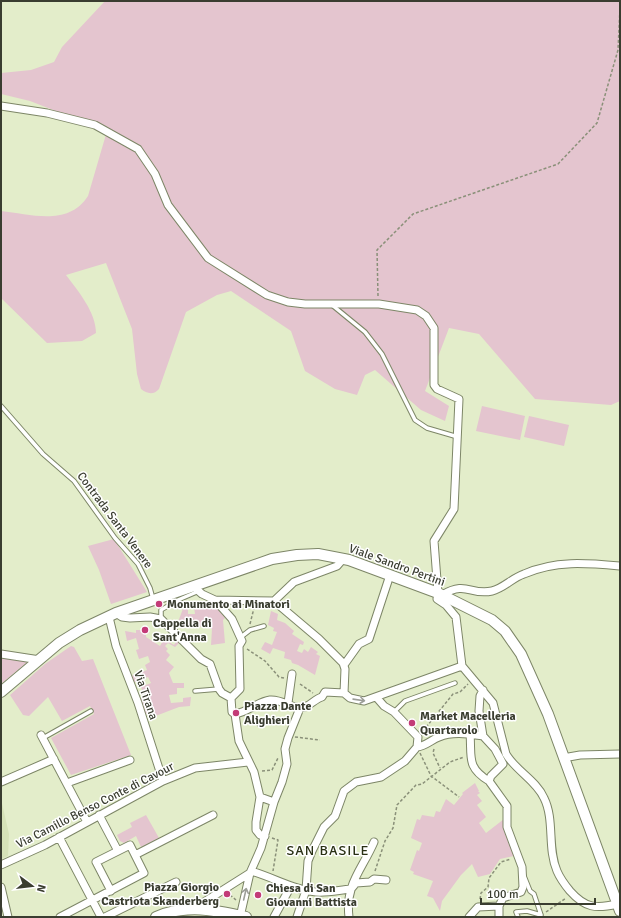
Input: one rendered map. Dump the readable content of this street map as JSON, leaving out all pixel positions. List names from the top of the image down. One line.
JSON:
{"streets":{"street":["Viale Sandro Pertini","Via Tirana","Via Camillo Benso Conte di Cavour"],"lane":["Contrada Santa Venere"]},"crossings":[["Contrada Santa Venere","Viale Sandro Pertini"],["Viale Sandro Pertini","Via Tirana"],["Via Tirana","Via Camillo Benso Conte di Cavour"]],"districts":["SAN BASILE"],"places":["Monumento ai Minatori","Cappella di Sant'Anna","Piazza Dante Alighieri","Market Macelleria Quartarolo","Piazza Giorgio Castriota Skanderberg","Chiesa di San Giovanni Battista"],"scale_bar":"100 m","north":"right"}
